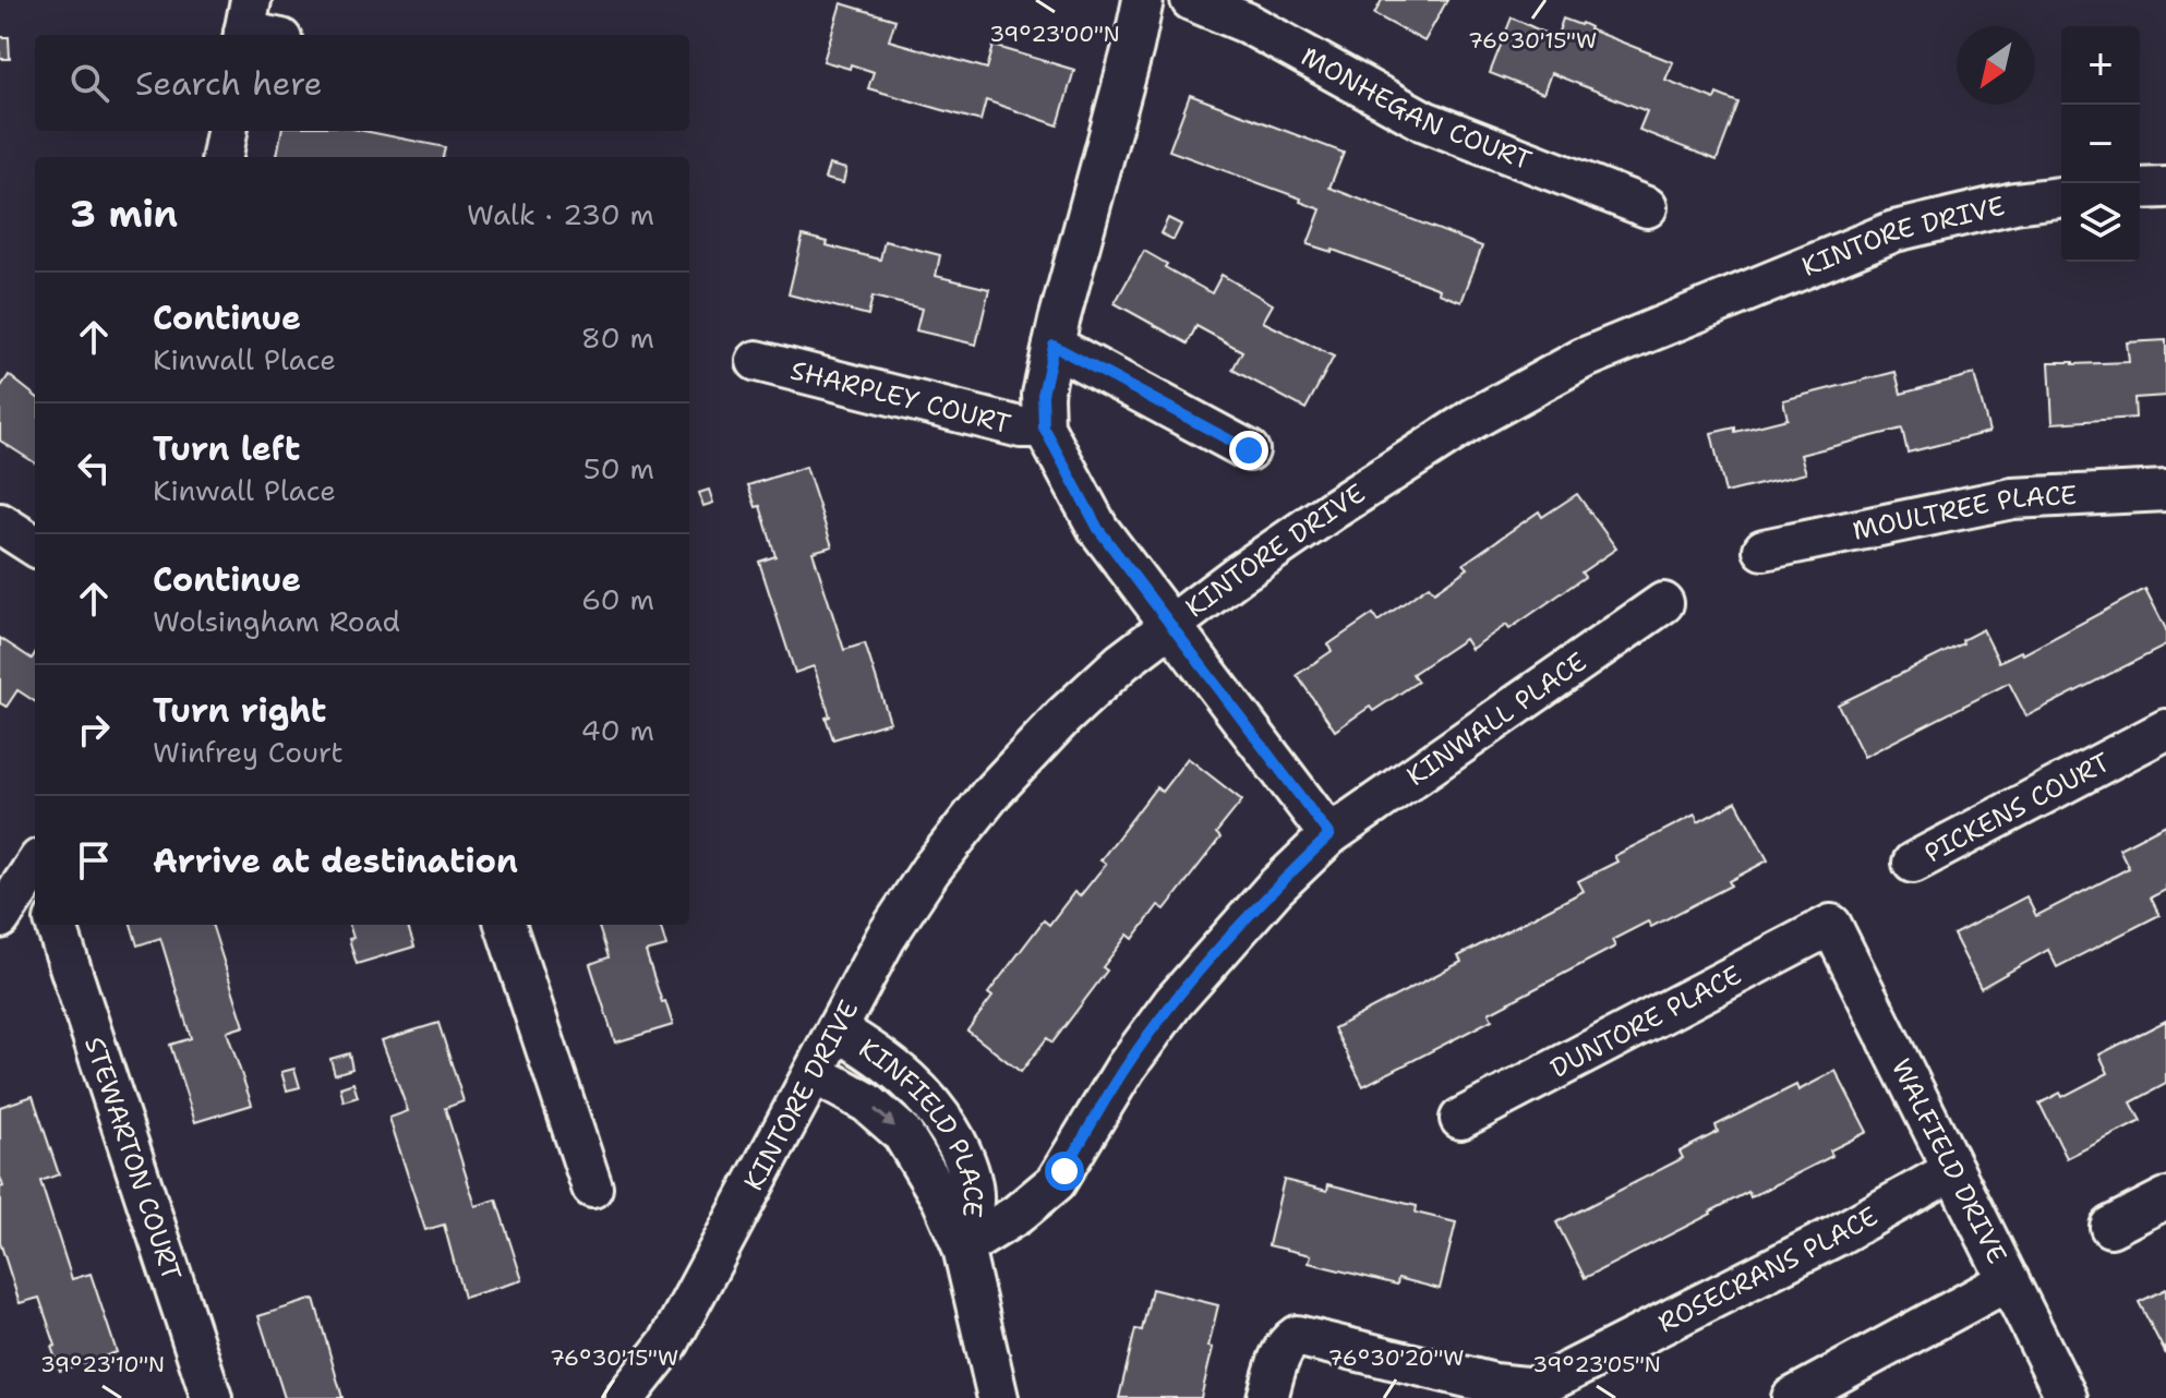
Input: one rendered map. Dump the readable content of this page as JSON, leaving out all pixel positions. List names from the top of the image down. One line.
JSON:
{"streets":{"street":["MONHEGAN COURT","KINTORE DRIVE","SHARPLEY COURT","MOULTREE PLACE","KINWALL PLACE","PICKENS COURT","DUNTORE PLACE","KINFIELD PLACE","STEWARTON COURT","WALFIELD DRIVE","ROSECRANS PLACE"]},"crossings":[["KINTORE DRIVE","KINFIELD PLACE"],["KINWALL PLACE","KINFIELD PLACE"],["DUNTORE PLACE","WALFIELD DRIVE"],["WALFIELD DRIVE","ROSECRANS PLACE"]],"north":"bottom left","page":{"map_buttons":["+","−"],"search":"Search here","heading":["3 min","Walk · 230 m"],"list":[["Continue","Kinwall Place","80 m"],["Turn left","Kinwall Place","50 m"],["Continue","Wolsingham Road","60 m"],["Turn right","Winfrey Court","40 m"],"Arrive at destination"]},"coordinates":["39°23'00\"N","76°30'15\"W","76°30'20\"W","39°23'10\"N","39°23'05\"N"]}
